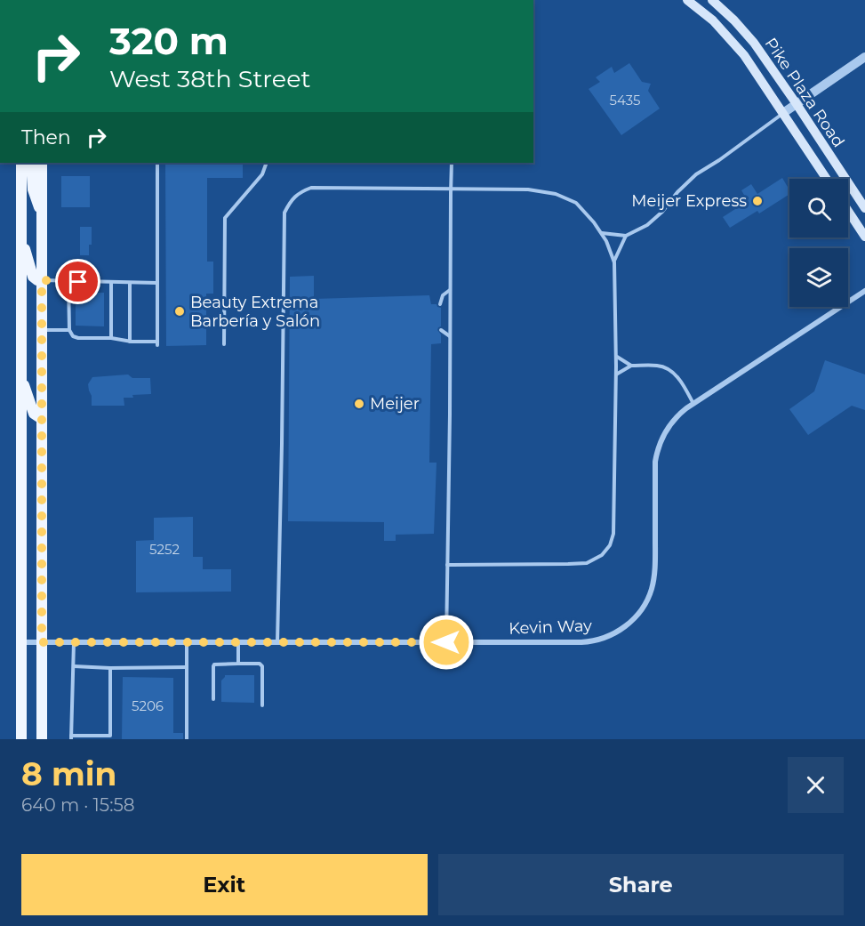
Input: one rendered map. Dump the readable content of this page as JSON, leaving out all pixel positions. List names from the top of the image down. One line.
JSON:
{"streets":{"main road":["Pike Plaza Road"],"street":["Kevin Way"]},"places":["Meijer Express","Beauty Extrema Barbería y Salón","Meijer"],"house_numbers":["5435","5252","5206"],"page":{"turn":["320 m","West 38th Street"],"then":"Then","heading":["8 min","640 m · 15:58"],"buttons":["Exit","Share"]}}
